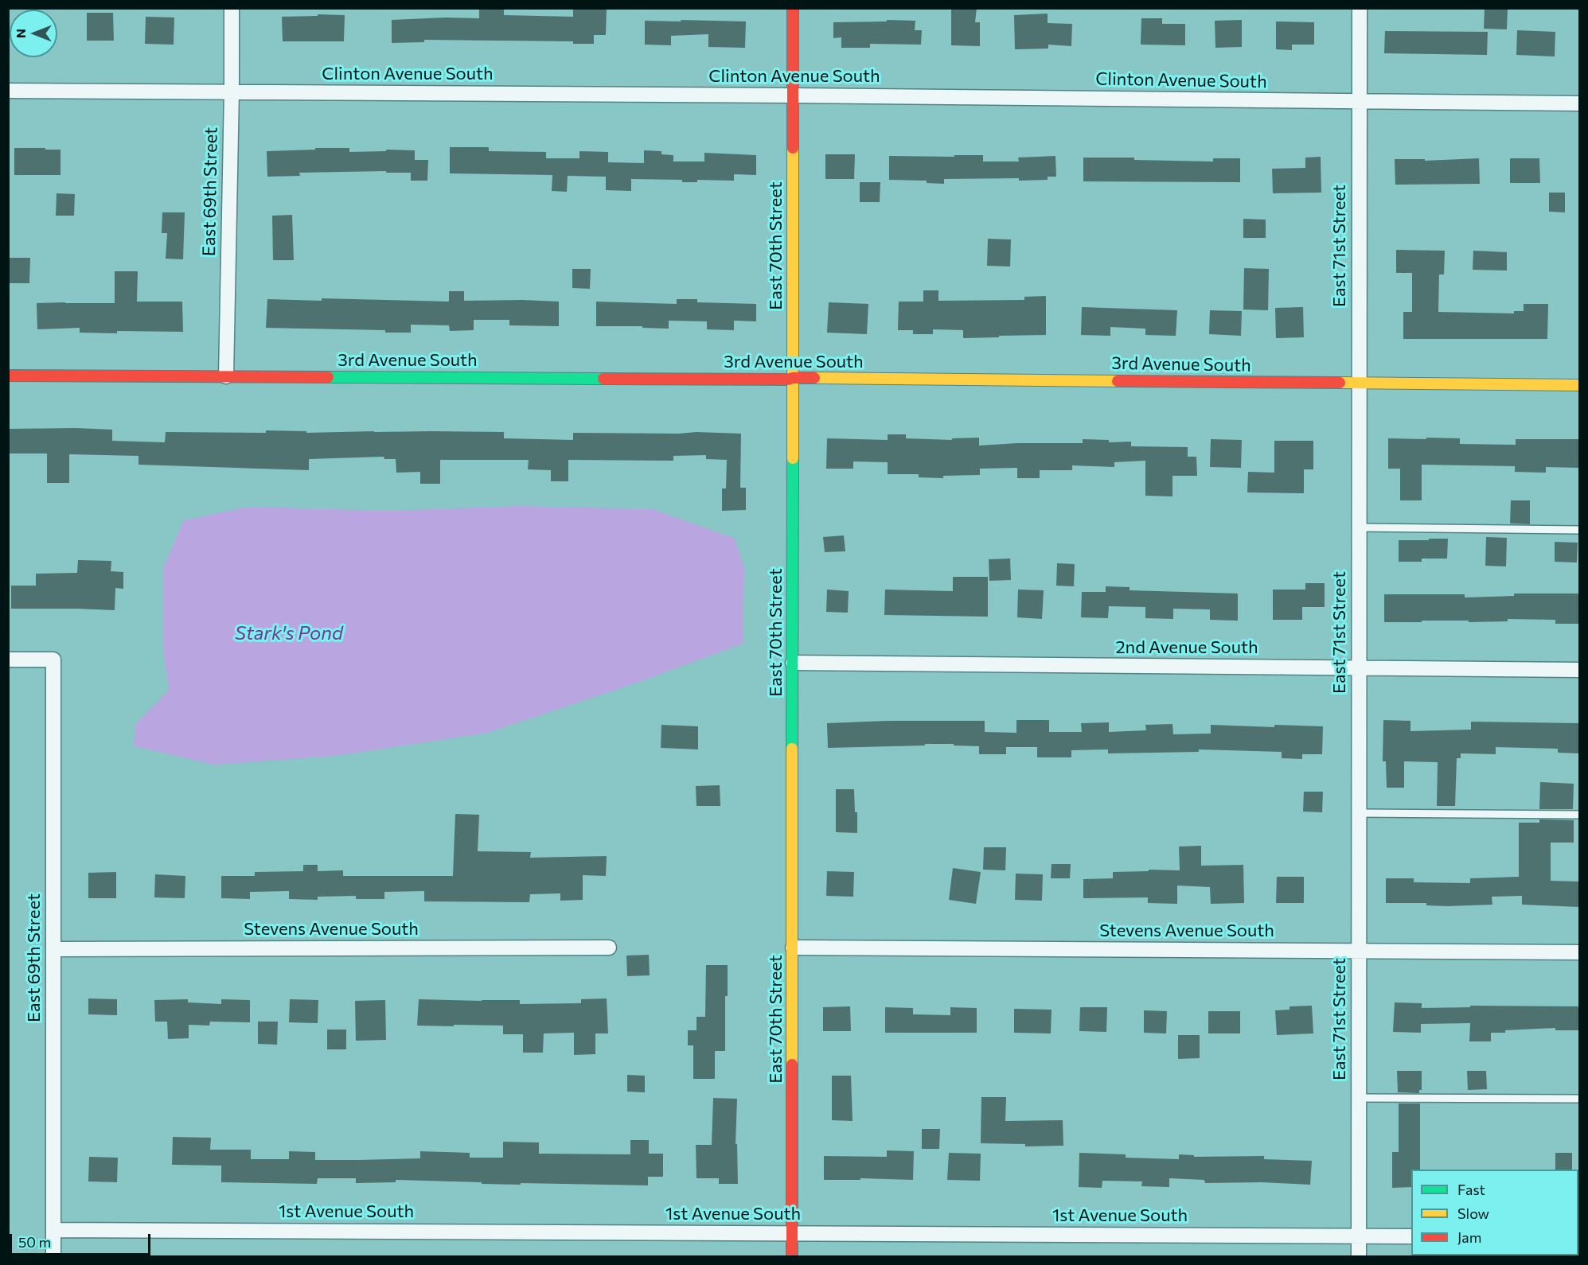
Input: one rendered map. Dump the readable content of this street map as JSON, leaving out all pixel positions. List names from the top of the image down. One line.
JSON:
{"streets":{"street":["Clinton Avenue South","East 69th Street","East 70th Street","East 71st Street","3rd Avenue South","2nd Avenue South","Stevens Avenue South","1st Avenue South"]},"crossings":[["Clinton Avenue South","East 69th Street"],["Clinton Avenue South","East 70th Street"],["Clinton Avenue South","East 71st Street"],["East 69th Street","3rd Avenue South"],["East 69th Street","Stevens Avenue South"],["East 69th Street","1st Avenue South"],["East 70th Street","3rd Avenue South"],["East 70th Street","2nd Avenue South"],["East 70th Street","Stevens Avenue South"],["East 70th Street","1st Avenue South"],["East 71st Street","3rd Avenue South"],["East 71st Street","2nd Avenue South"],["East 71st Street","Stevens Avenue South"],["East 71st Street","1st Avenue South"]],"water":["Stark's Pond"],"legend":["Fast","Slow","Jam"],"scale_bar":"50 m","north":"left"}
